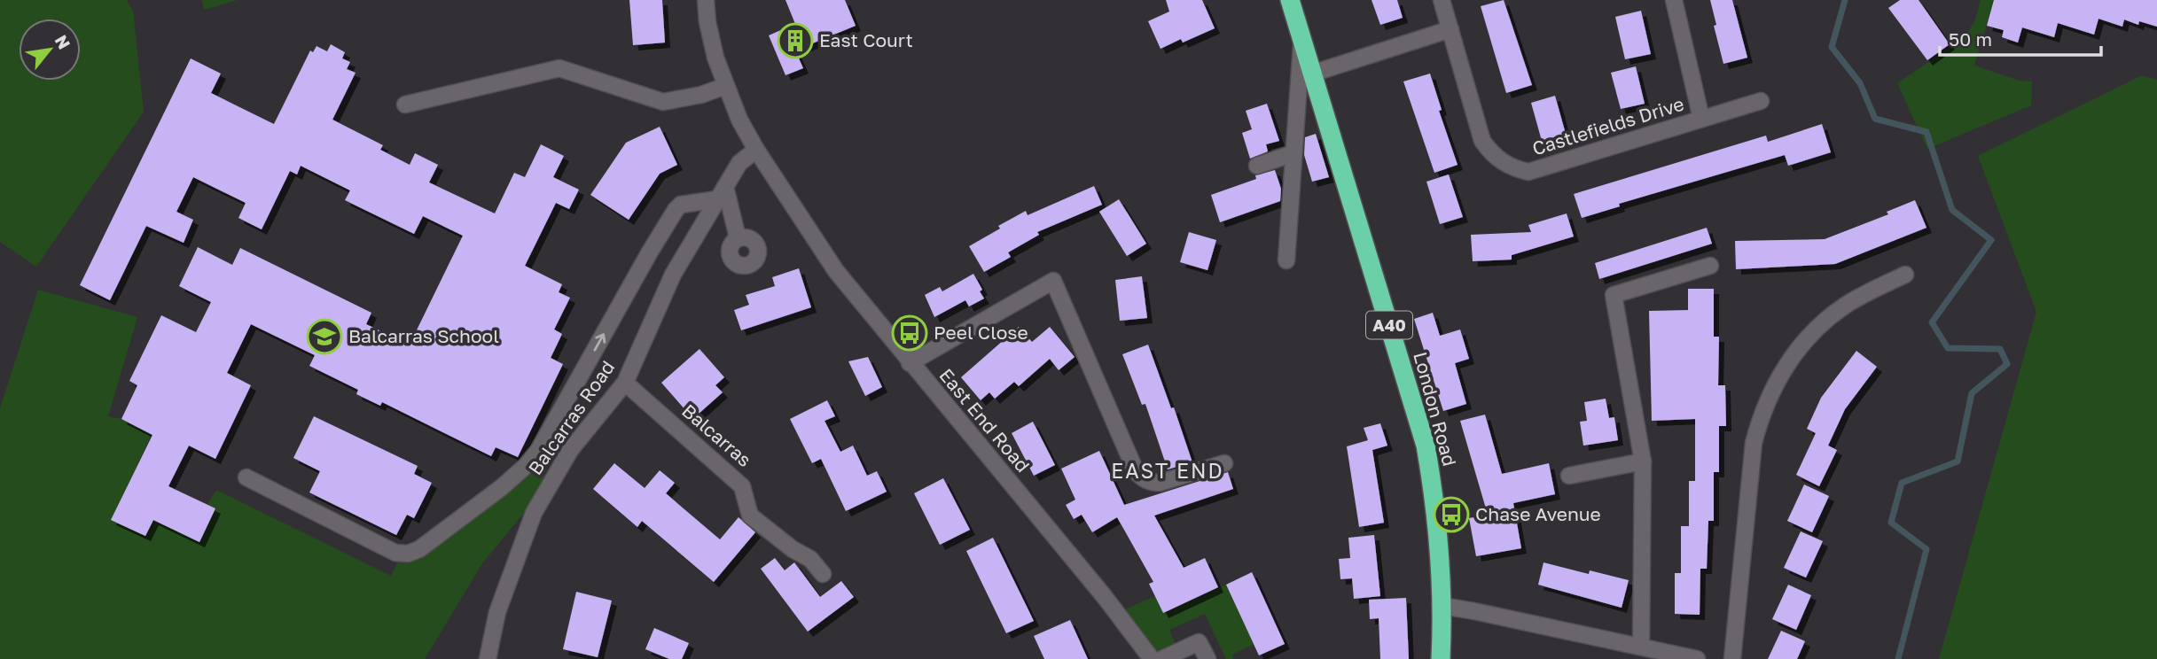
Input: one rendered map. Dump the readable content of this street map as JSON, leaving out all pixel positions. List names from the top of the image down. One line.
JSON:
{"streets":{"highway":["A40","London Road"],"street":["Castlefields Drive","Balcarras Road","East End Road","Balcarras"]},"crossings":[["Balcarras Road","East End Road"],["Balcarras Road","Balcarras"]],"districts":["EAST END"],"places":{"building":["East Court"],"bus stop":["Peel Close","Chase Avenue"],"school or university":["Balcarras School"]},"scale_bar":"50 m","north":"top right"}
